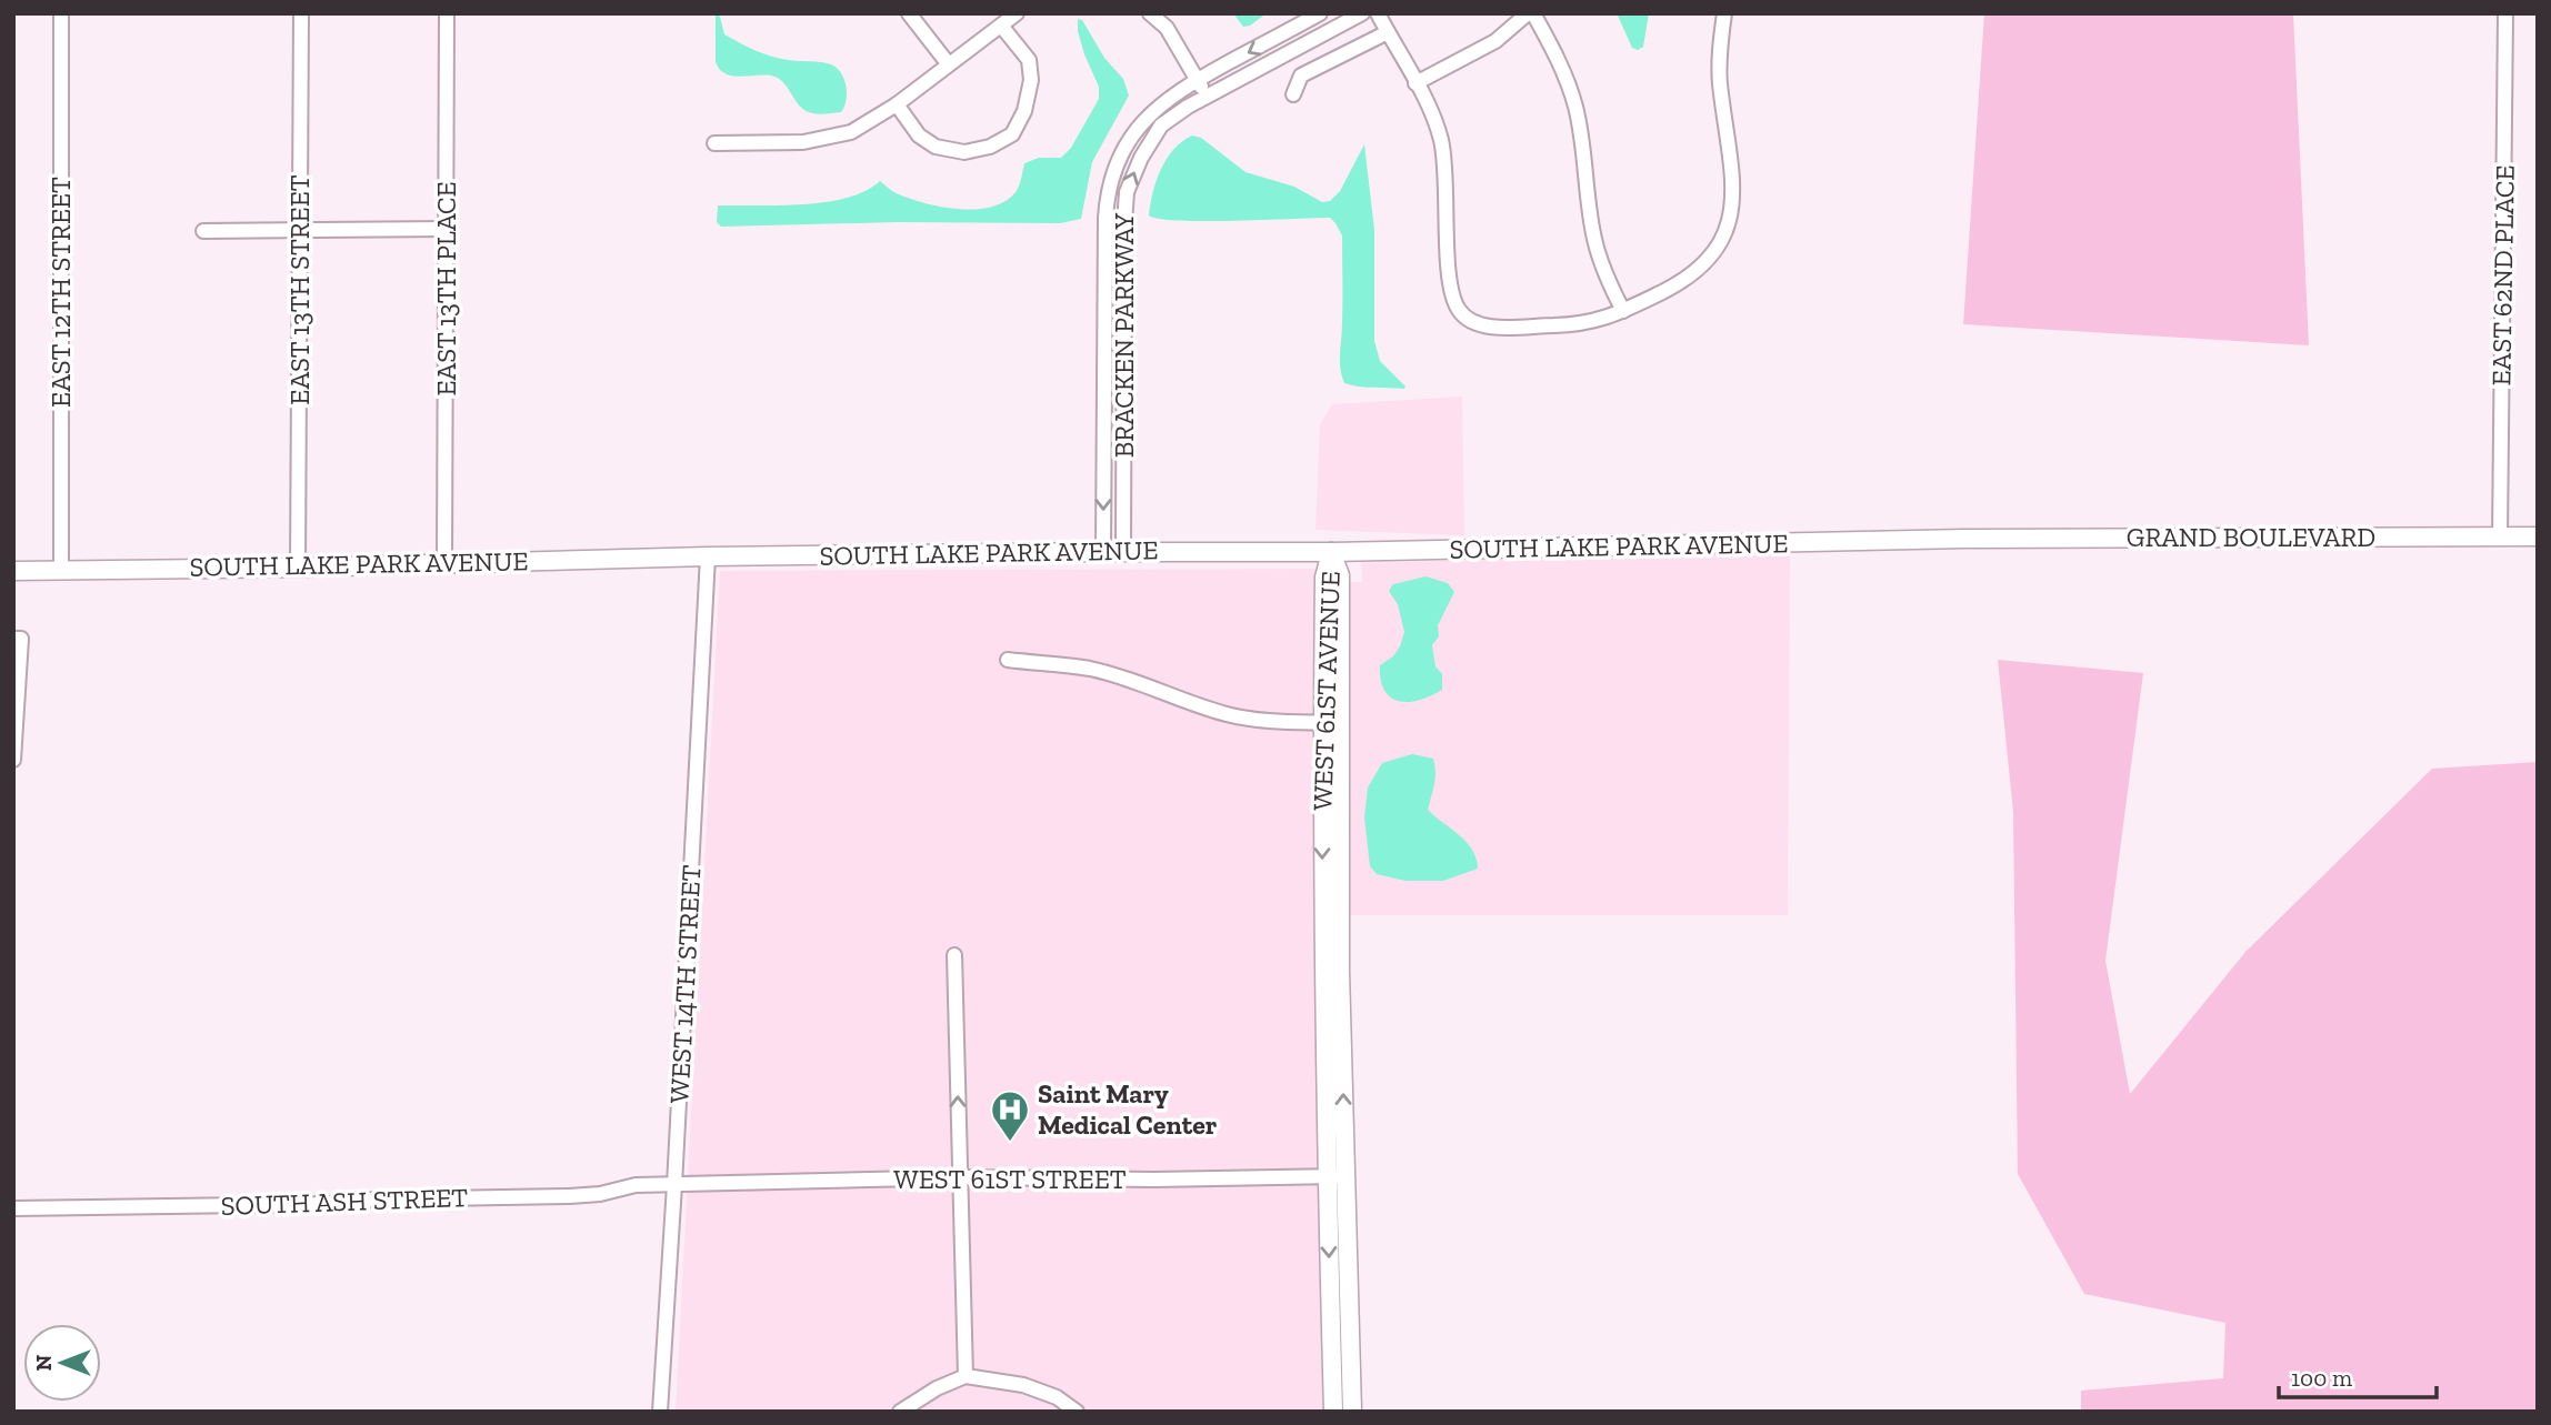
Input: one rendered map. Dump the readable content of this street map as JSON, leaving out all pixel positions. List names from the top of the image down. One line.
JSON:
{"streets":{"main road":["GRAND BOULEVARD","SOUTH LAKE PARK AVENUE","WEST 61ST AVENUE"],"street":["EAST 62ND PLACE","EAST 13TH PLACE","EAST 13TH STREET","EAST 12TH STREET","BRACKEN PARKWAY","WEST 14TH STREET","WEST 61ST STREET","SOUTH ASH STREET"]},"crossings":[["EAST 62ND PLACE","GRAND BOULEVARD"],["EAST 13TH PLACE","SOUTH LAKE PARK AVENUE"],["EAST 13TH STREET","SOUTH LAKE PARK AVENUE"],["EAST 12TH STREET","SOUTH LAKE PARK AVENUE"],["BRACKEN PARKWAY","SOUTH LAKE PARK AVENUE"],["GRAND BOULEVARD","SOUTH LAKE PARK AVENUE"],["SOUTH LAKE PARK AVENUE","WEST 61ST AVENUE"],["SOUTH LAKE PARK AVENUE","WEST 14TH STREET"],["WEST 61ST AVENUE","WEST 61ST STREET"],["WEST 14TH STREET","WEST 61ST STREET"],["WEST 14TH STREET","SOUTH ASH STREET"],["WEST 61ST STREET","SOUTH ASH STREET"]],"places":{"hospital":["Saint Mary Medical Center"]},"scale_bar":"100 m","north":"left"}
